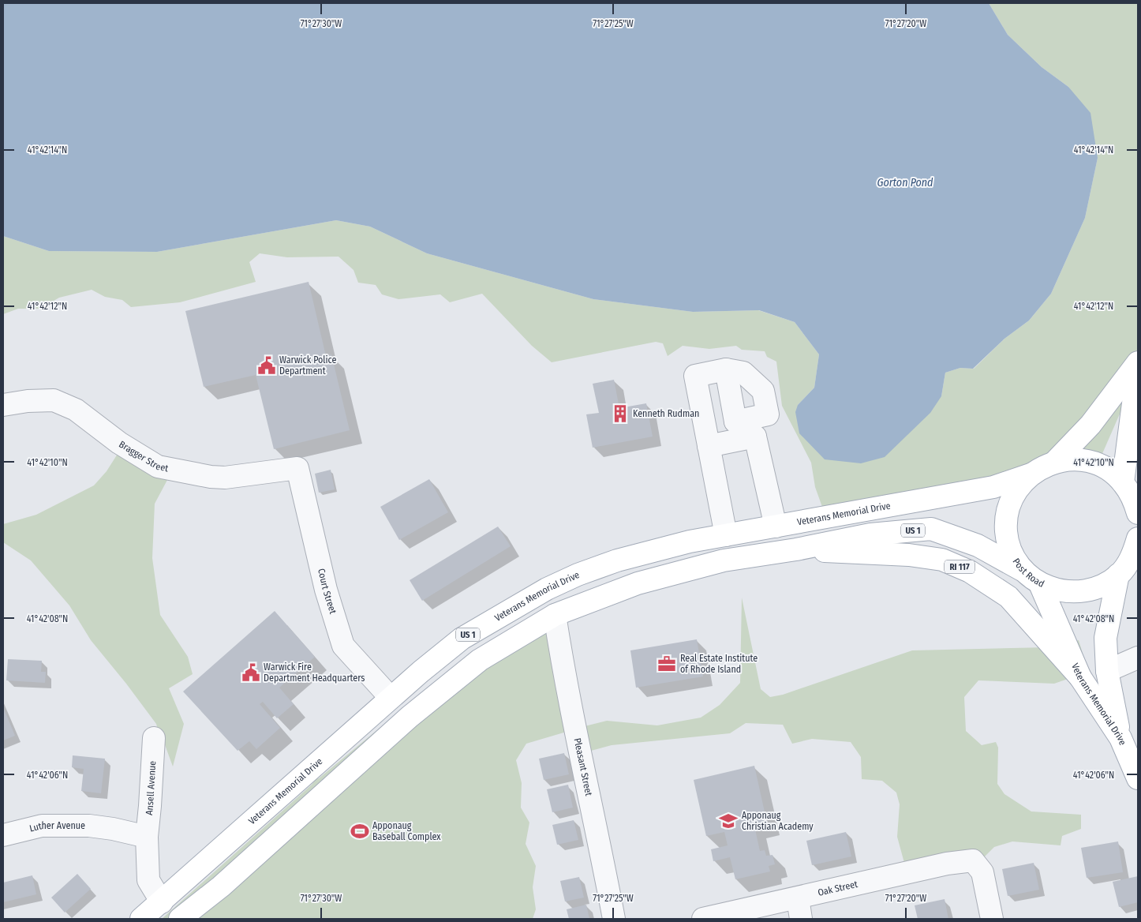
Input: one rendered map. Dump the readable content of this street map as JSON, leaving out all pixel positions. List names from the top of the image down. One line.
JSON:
{"streets":{"main road":["Veterans Memorial Drive","US 1","RI 117","Post Road"],"street":["Bragger Street","Court Street","Pleasant Street","Ansell Avenue","Luther Avenue","Oak Street"]},"crossings":[["Bragger Street","Court Street"],["Veterans Memorial Drive","RI 117"],["Veterans Memorial Drive","Post Road"],["Veterans Memorial Drive","Court Street"],["Veterans Memorial Drive","Ansell Avenue"],["US 1","RI 117"],["US 1","Post Road"],["US 1","Pleasant Street"],["Ansell Avenue","Luther Avenue"]],"water":["Gorton Pond"],"places":{"public building":["Warwick Police Department","Warwick Fire Department Headquarters"],"building":["Kenneth Rudman"],"office":["Real Estate Institute of Rhode Island"],"school or university":["Apponaug Christian Academy"],"sports":["Apponaug Baseball Complex"]},"coordinates":["71°27'30\"W","71°27'25\"W","71°27'20\"W","41°42'14\"N","41°42'12\"N","41°42'10\"N","41°42'08\"N","41°42'06\"N"]}
